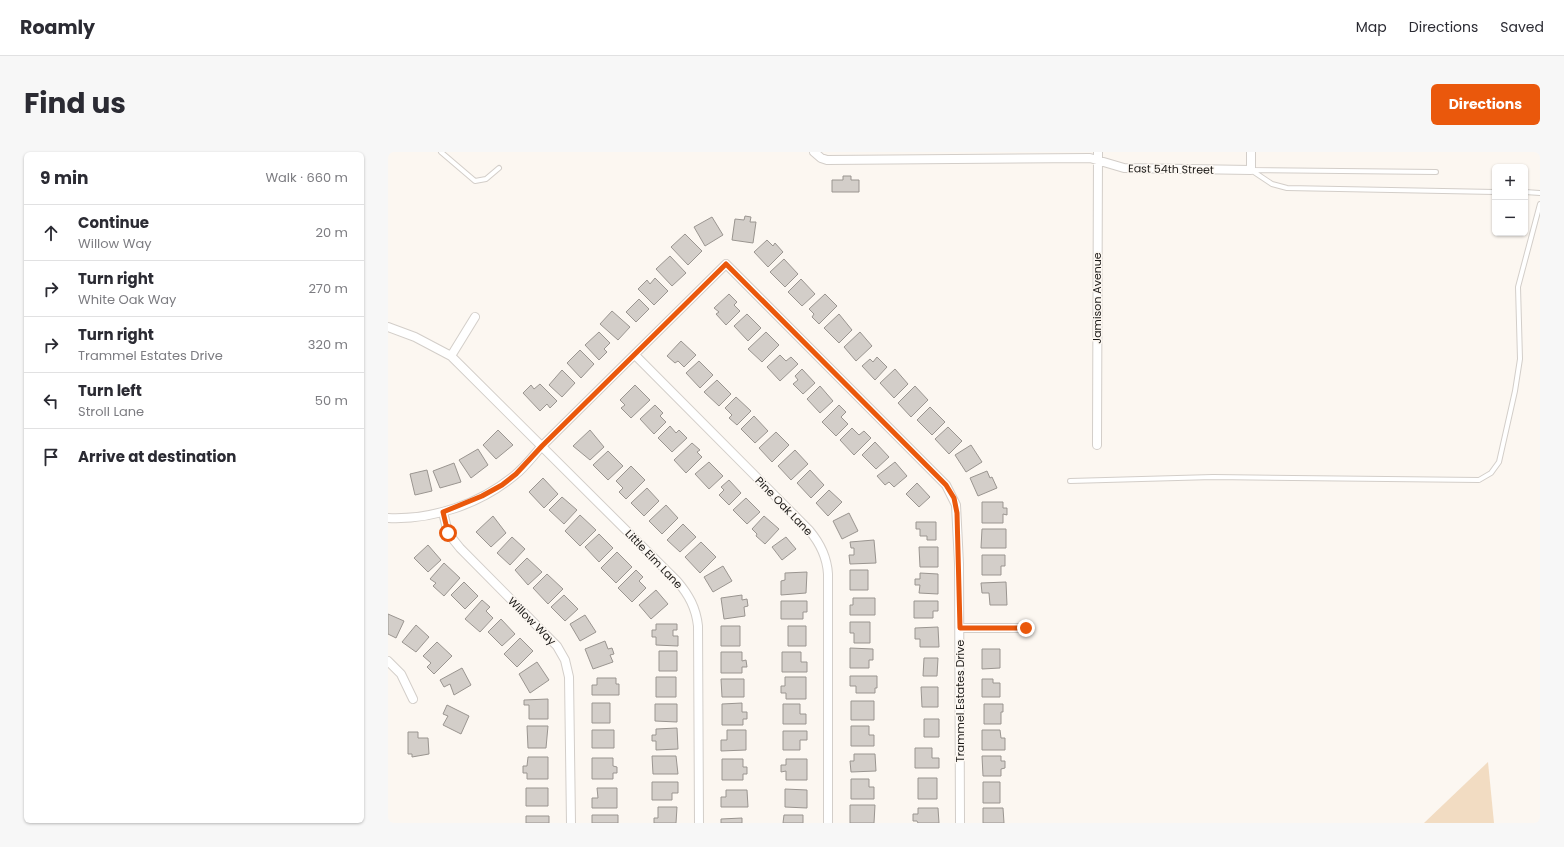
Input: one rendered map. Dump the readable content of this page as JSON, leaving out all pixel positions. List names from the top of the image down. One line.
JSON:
{"streets":{"street":["East 54th Street","Jamison Avenue","Pine Oak Lane","Little Elm Lane","Willow Way","Trammel Estates Drive"]},"crossings":[["East 54th Street","Jamison Avenue"],["Pine Oak Lane","Trammel Estates Drive"]],"page":{"header":"Roamly","nav":["Map","Directions","Saved"],"title":"Find us","buttons":"Directions","heading":["9 min","Walk · 660 m"],"map_buttons":["+","−"],"list":[["Continue","Willow Way","20 m"],["Turn right","White Oak Way","270 m"],["Turn right","Trammel Estates Drive","320 m"],["Turn left","Stroll Lane","50 m"],"Arrive at destination"]}}
